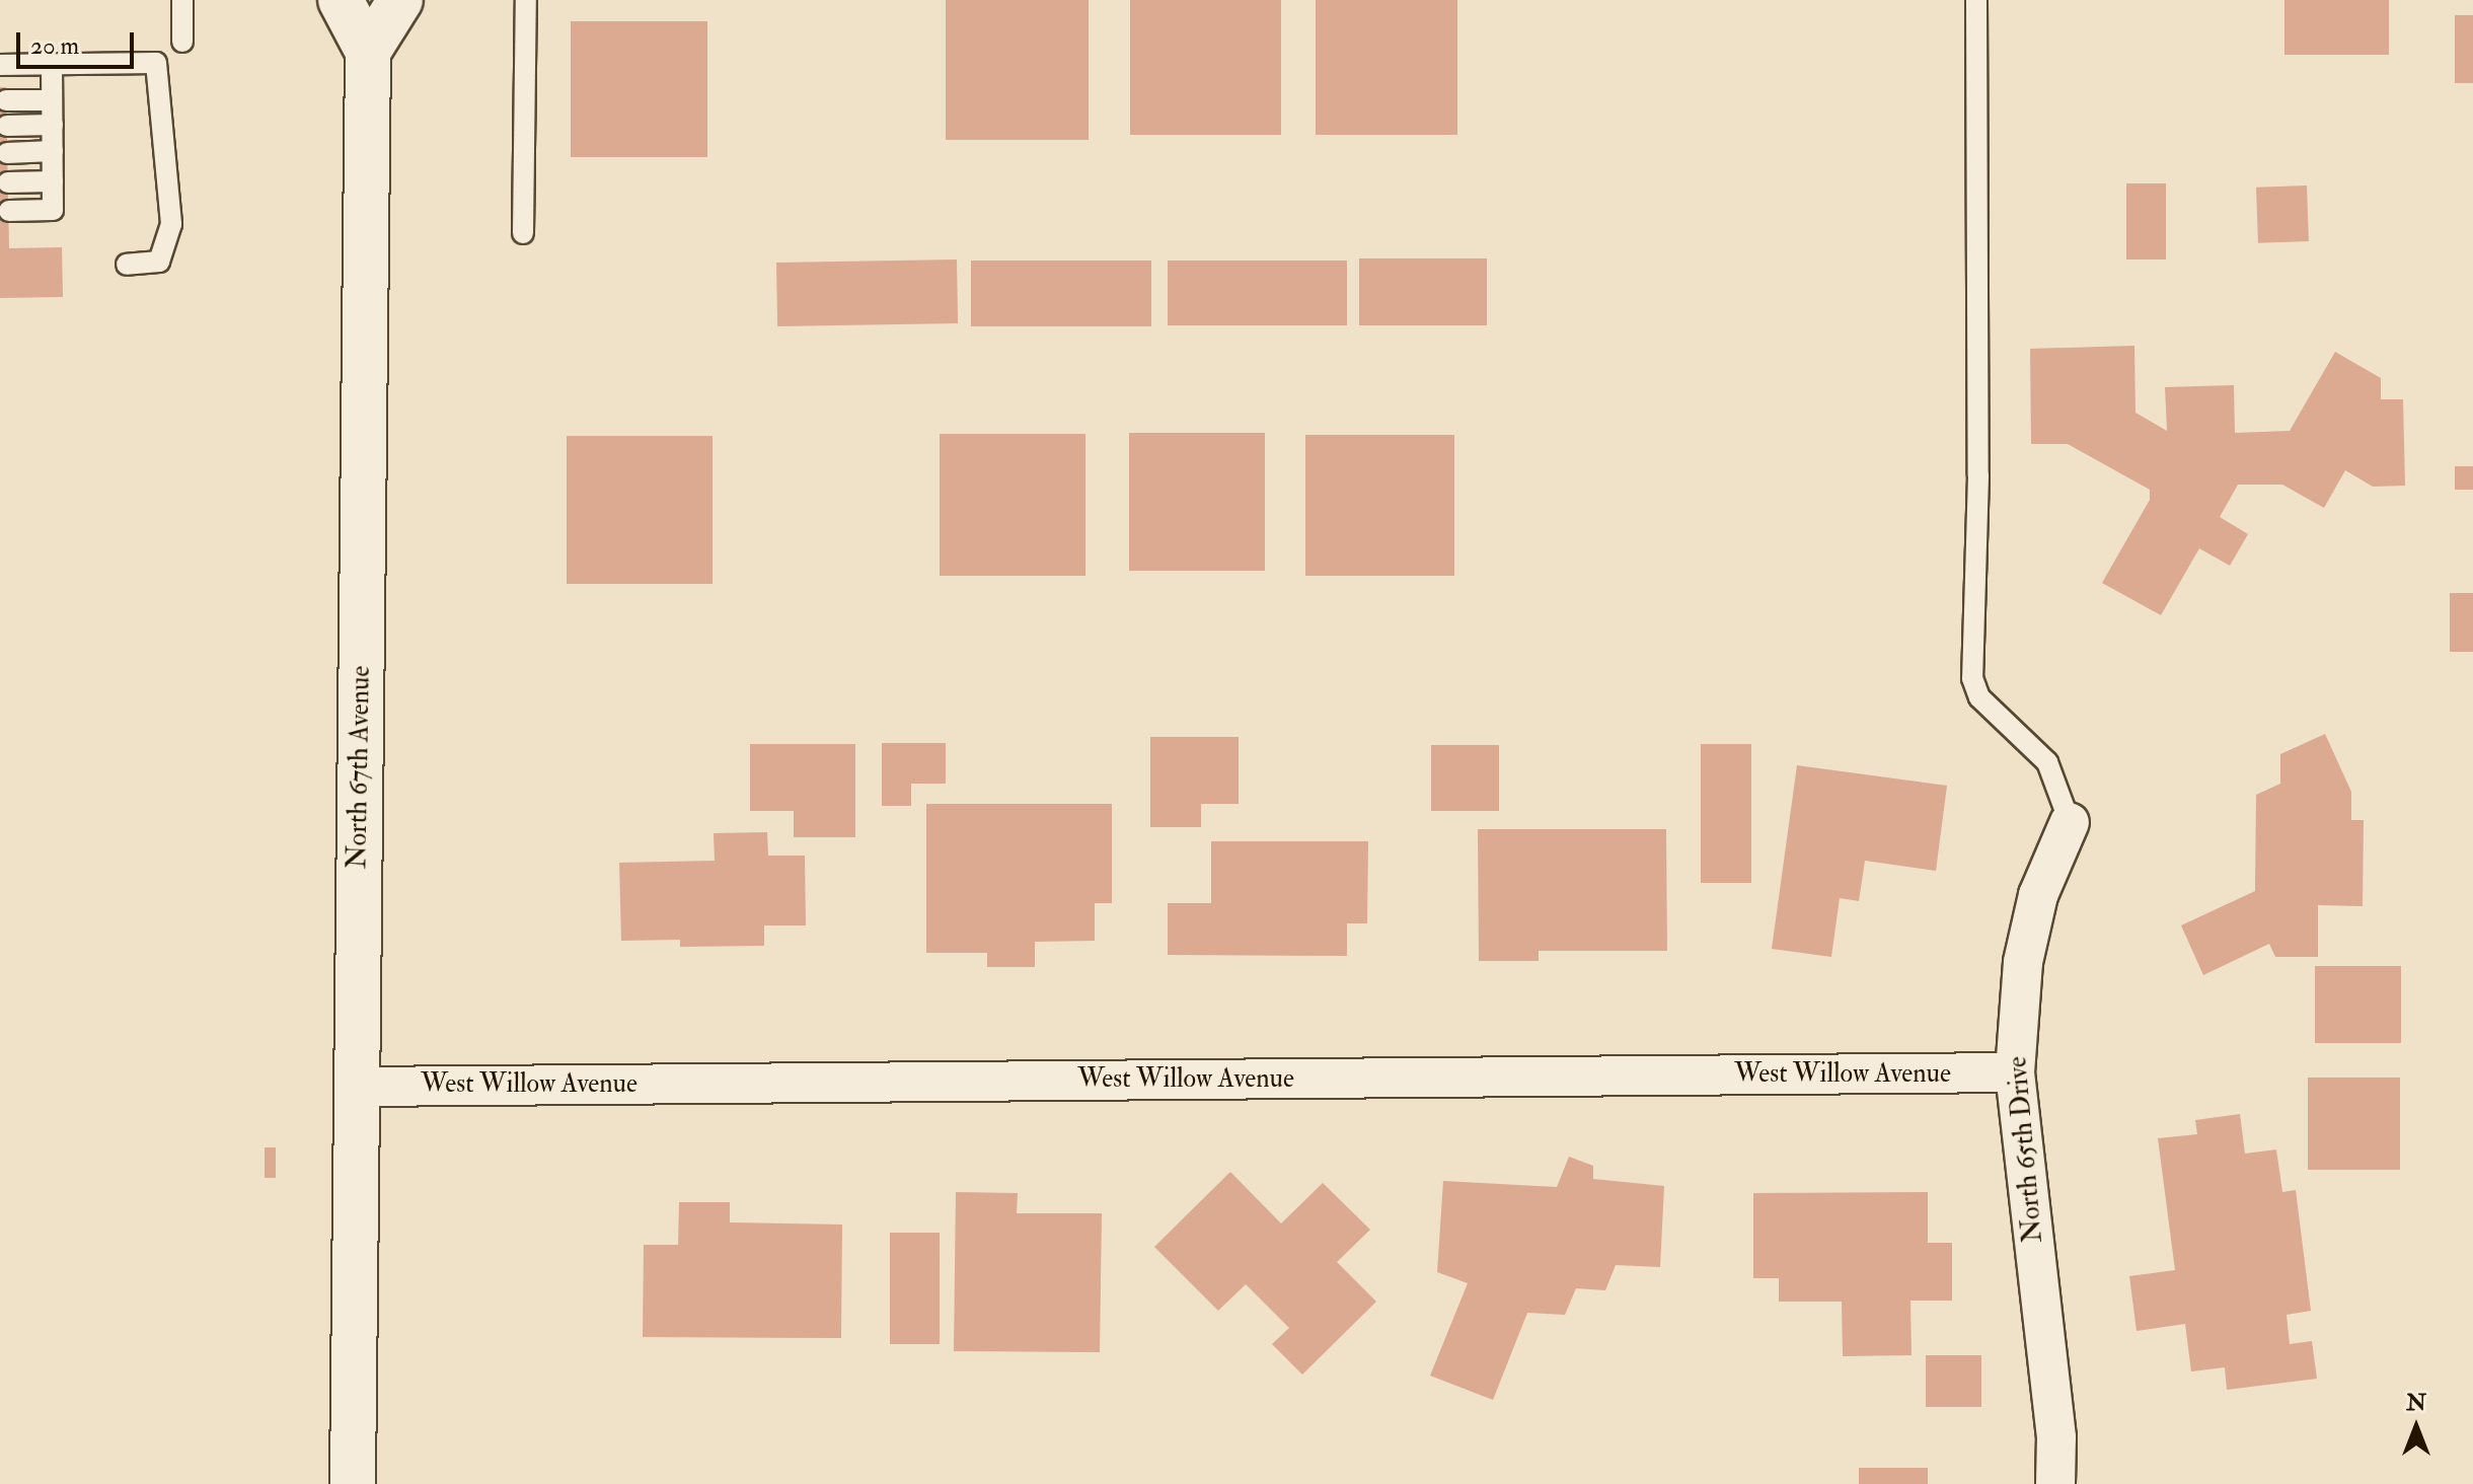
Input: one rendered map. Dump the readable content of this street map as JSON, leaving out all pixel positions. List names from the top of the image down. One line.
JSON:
{"streets":{"main road":["North 67th Avenue"],"street":["West Willow Avenue","North 65th Drive"]},"crossings":[["North 67th Avenue","West Willow Avenue"],["West Willow Avenue","North 65th Drive"]],"scale_bar":"20 m","north":"top"}
